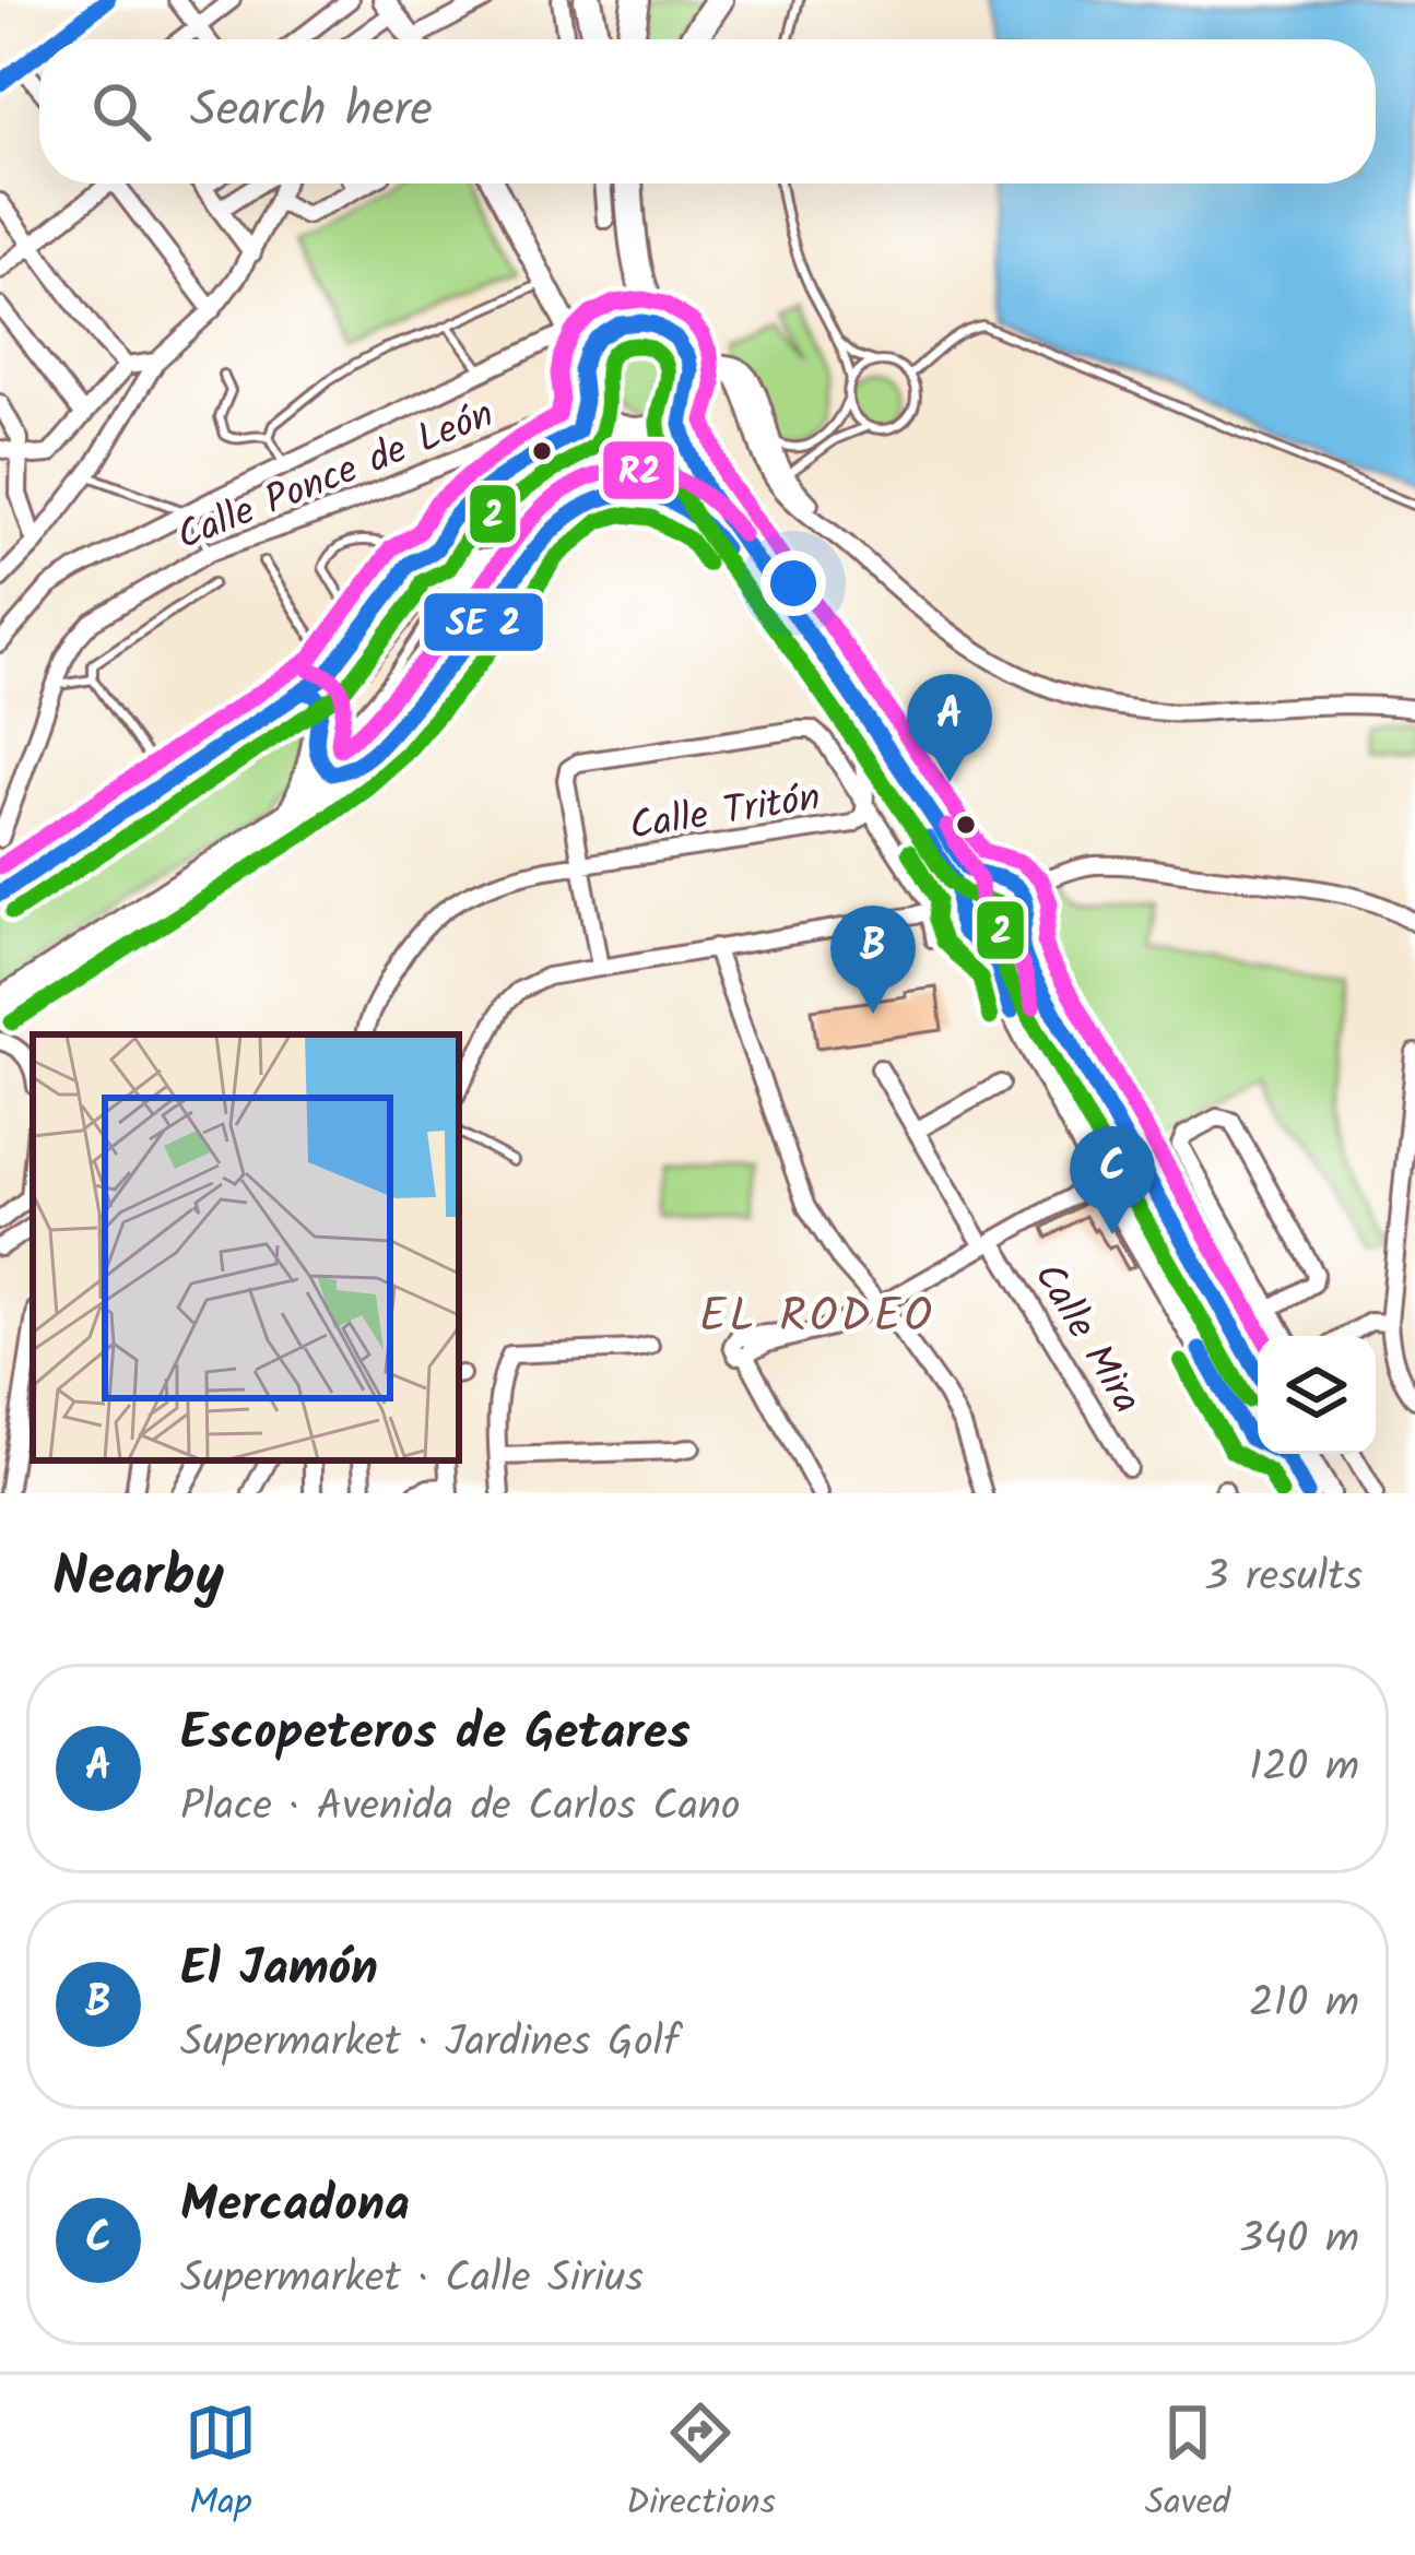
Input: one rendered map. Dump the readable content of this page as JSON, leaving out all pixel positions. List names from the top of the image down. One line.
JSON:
{"streets":{"street":["Calle Ponce de León","Calle Tritón","Calle Mira"]},"districts":["EL RODEO"],"lines":["transit line R2","transit line 2"],"page":{"search":"Search here","pins":["A","B","C"],"heading":["Nearby","3 results"],"list":[{"mark":"A","name":"Escopeteros de Getares","note":"Place · Avenida de Carlos Cano","value":"120 m"},{"mark":"B","name":"El Jamón","note":"Supermarket · Jardines Golf","value":"210 m"},{"mark":"C","name":"Mercadona","note":"Supermarket · Calle Sirius","value":"340 m"}],"nav":["Map","Directions","Saved"]}}
